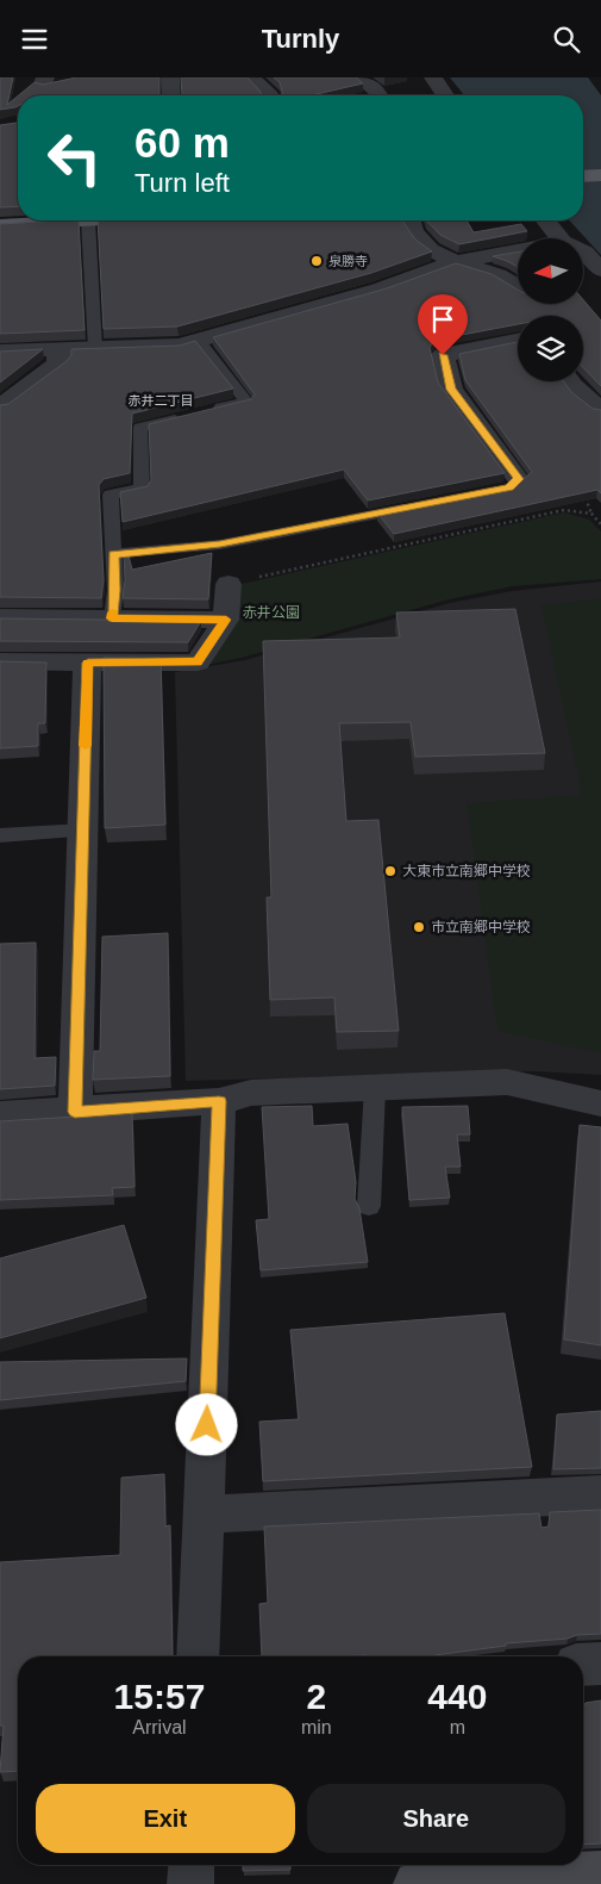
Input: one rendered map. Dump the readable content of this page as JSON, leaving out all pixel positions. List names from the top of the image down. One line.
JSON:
{"districts":["赤井二丁目"],"parks":["赤井公園"],"places":["泉勝寺","大東市立南郷中学校","市立南郷中学校"],"north":"left","page":{"header":"Turnly","turn":["60 m","Turn left"],"eta":["15:57","Arrival","2","min","440","m"],"buttons":["Exit","Share"]}}
